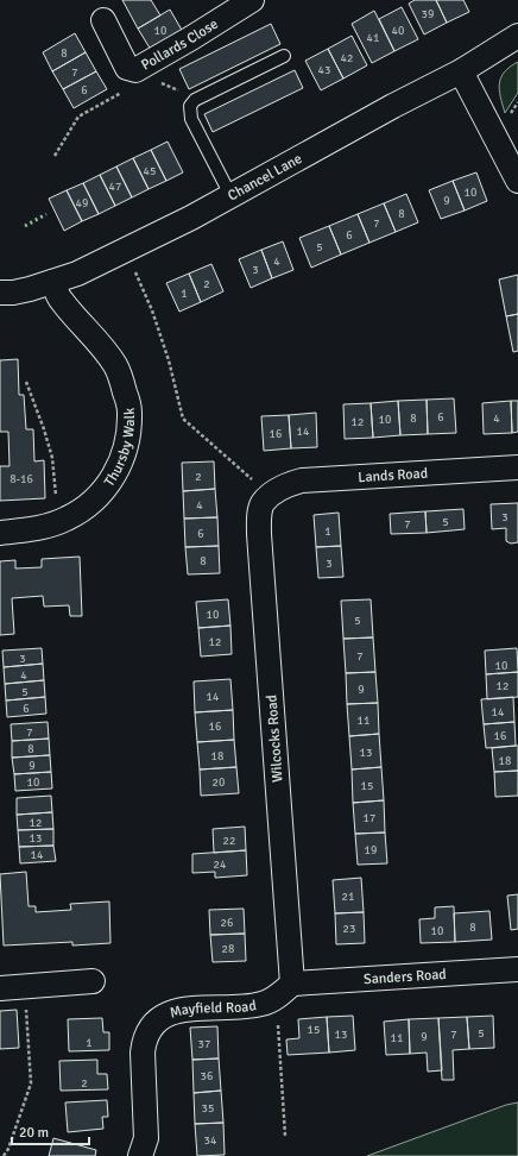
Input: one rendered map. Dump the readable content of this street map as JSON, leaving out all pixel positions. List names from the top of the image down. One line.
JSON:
{"streets":{"street":["Pollards Close","Chancel Lane","Thursby Walk","Lands Road","Wilcocks Road","Sanders Road","Mayfield Road"]},"crossings":[["Chancel Lane","Thursby Walk"],["Lands Road","Wilcocks Road"],["Wilcocks Road","Sanders Road"],["Wilcocks Road","Mayfield Road"],["Sanders Road","Mayfield Road"]],"house_numbers":["39","10","40","41","8","42","43","7","6","45","47","10","9","49","8","7","6","5","4","3","2","1","6","8","4","10","12","14","16","2","8-16","4","3","5","7","1","6","8","3","10","5","12","7","3","10","4","12","9","5","14","6","14","11","16","7","16","8","13","18","18","9","10","20","15","17","12","13","22","19","14","24","21","26","8","23","10","28","15","5","13","7","9","11","1","37","36","2","35","34"],"scale_bar":"20 m"}
